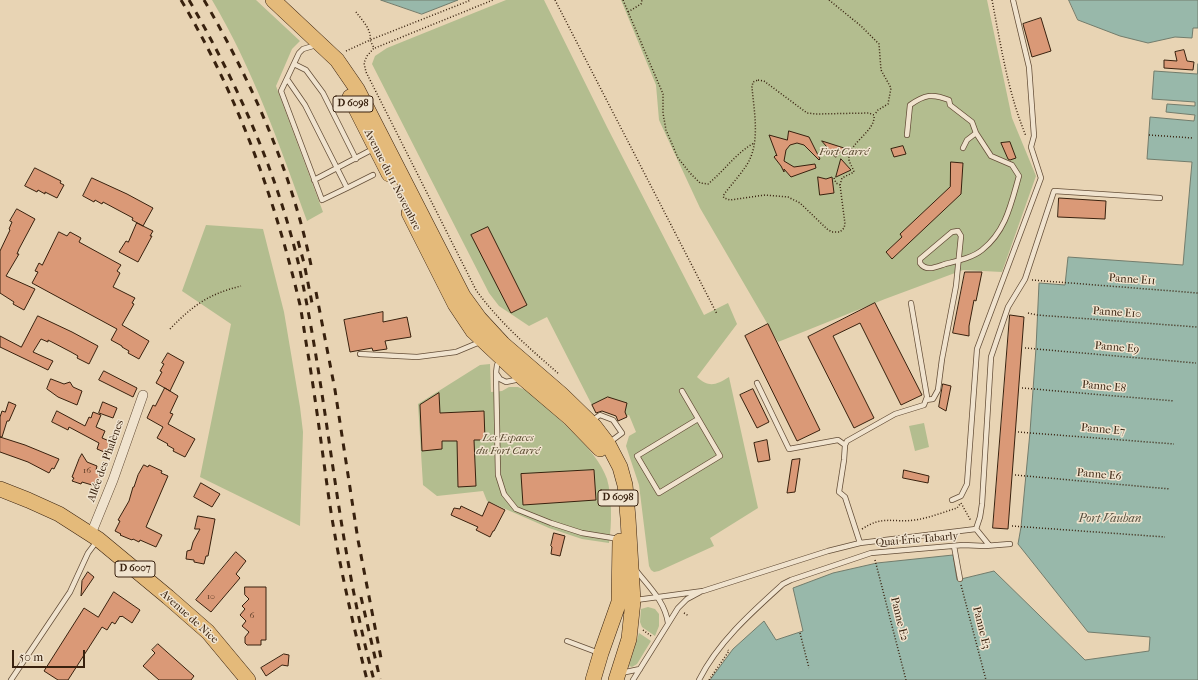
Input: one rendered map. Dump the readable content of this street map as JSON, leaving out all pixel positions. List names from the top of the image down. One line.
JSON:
{"streets":{"main road":["D 6098","Avenue du 11 Novembre","D 6007","Avenue de Nice"],"street":["Allée des Phalènes"],"lane":["Quai Éric Tabarly"],"path":["Panne E11","Panne E10","Panne E9","Panne E8","Panne E7","Panne E6","Panne E2","Panne E3"]},"crossings":[["Allée des Phalènes","Avenue de Nice"]],"water":["Port Vauban"],"parks":["Fort Carré","Les Espaces du Fort Carré"],"house_numbers":["16","10","6"],"scale_bar":"50 m"}
